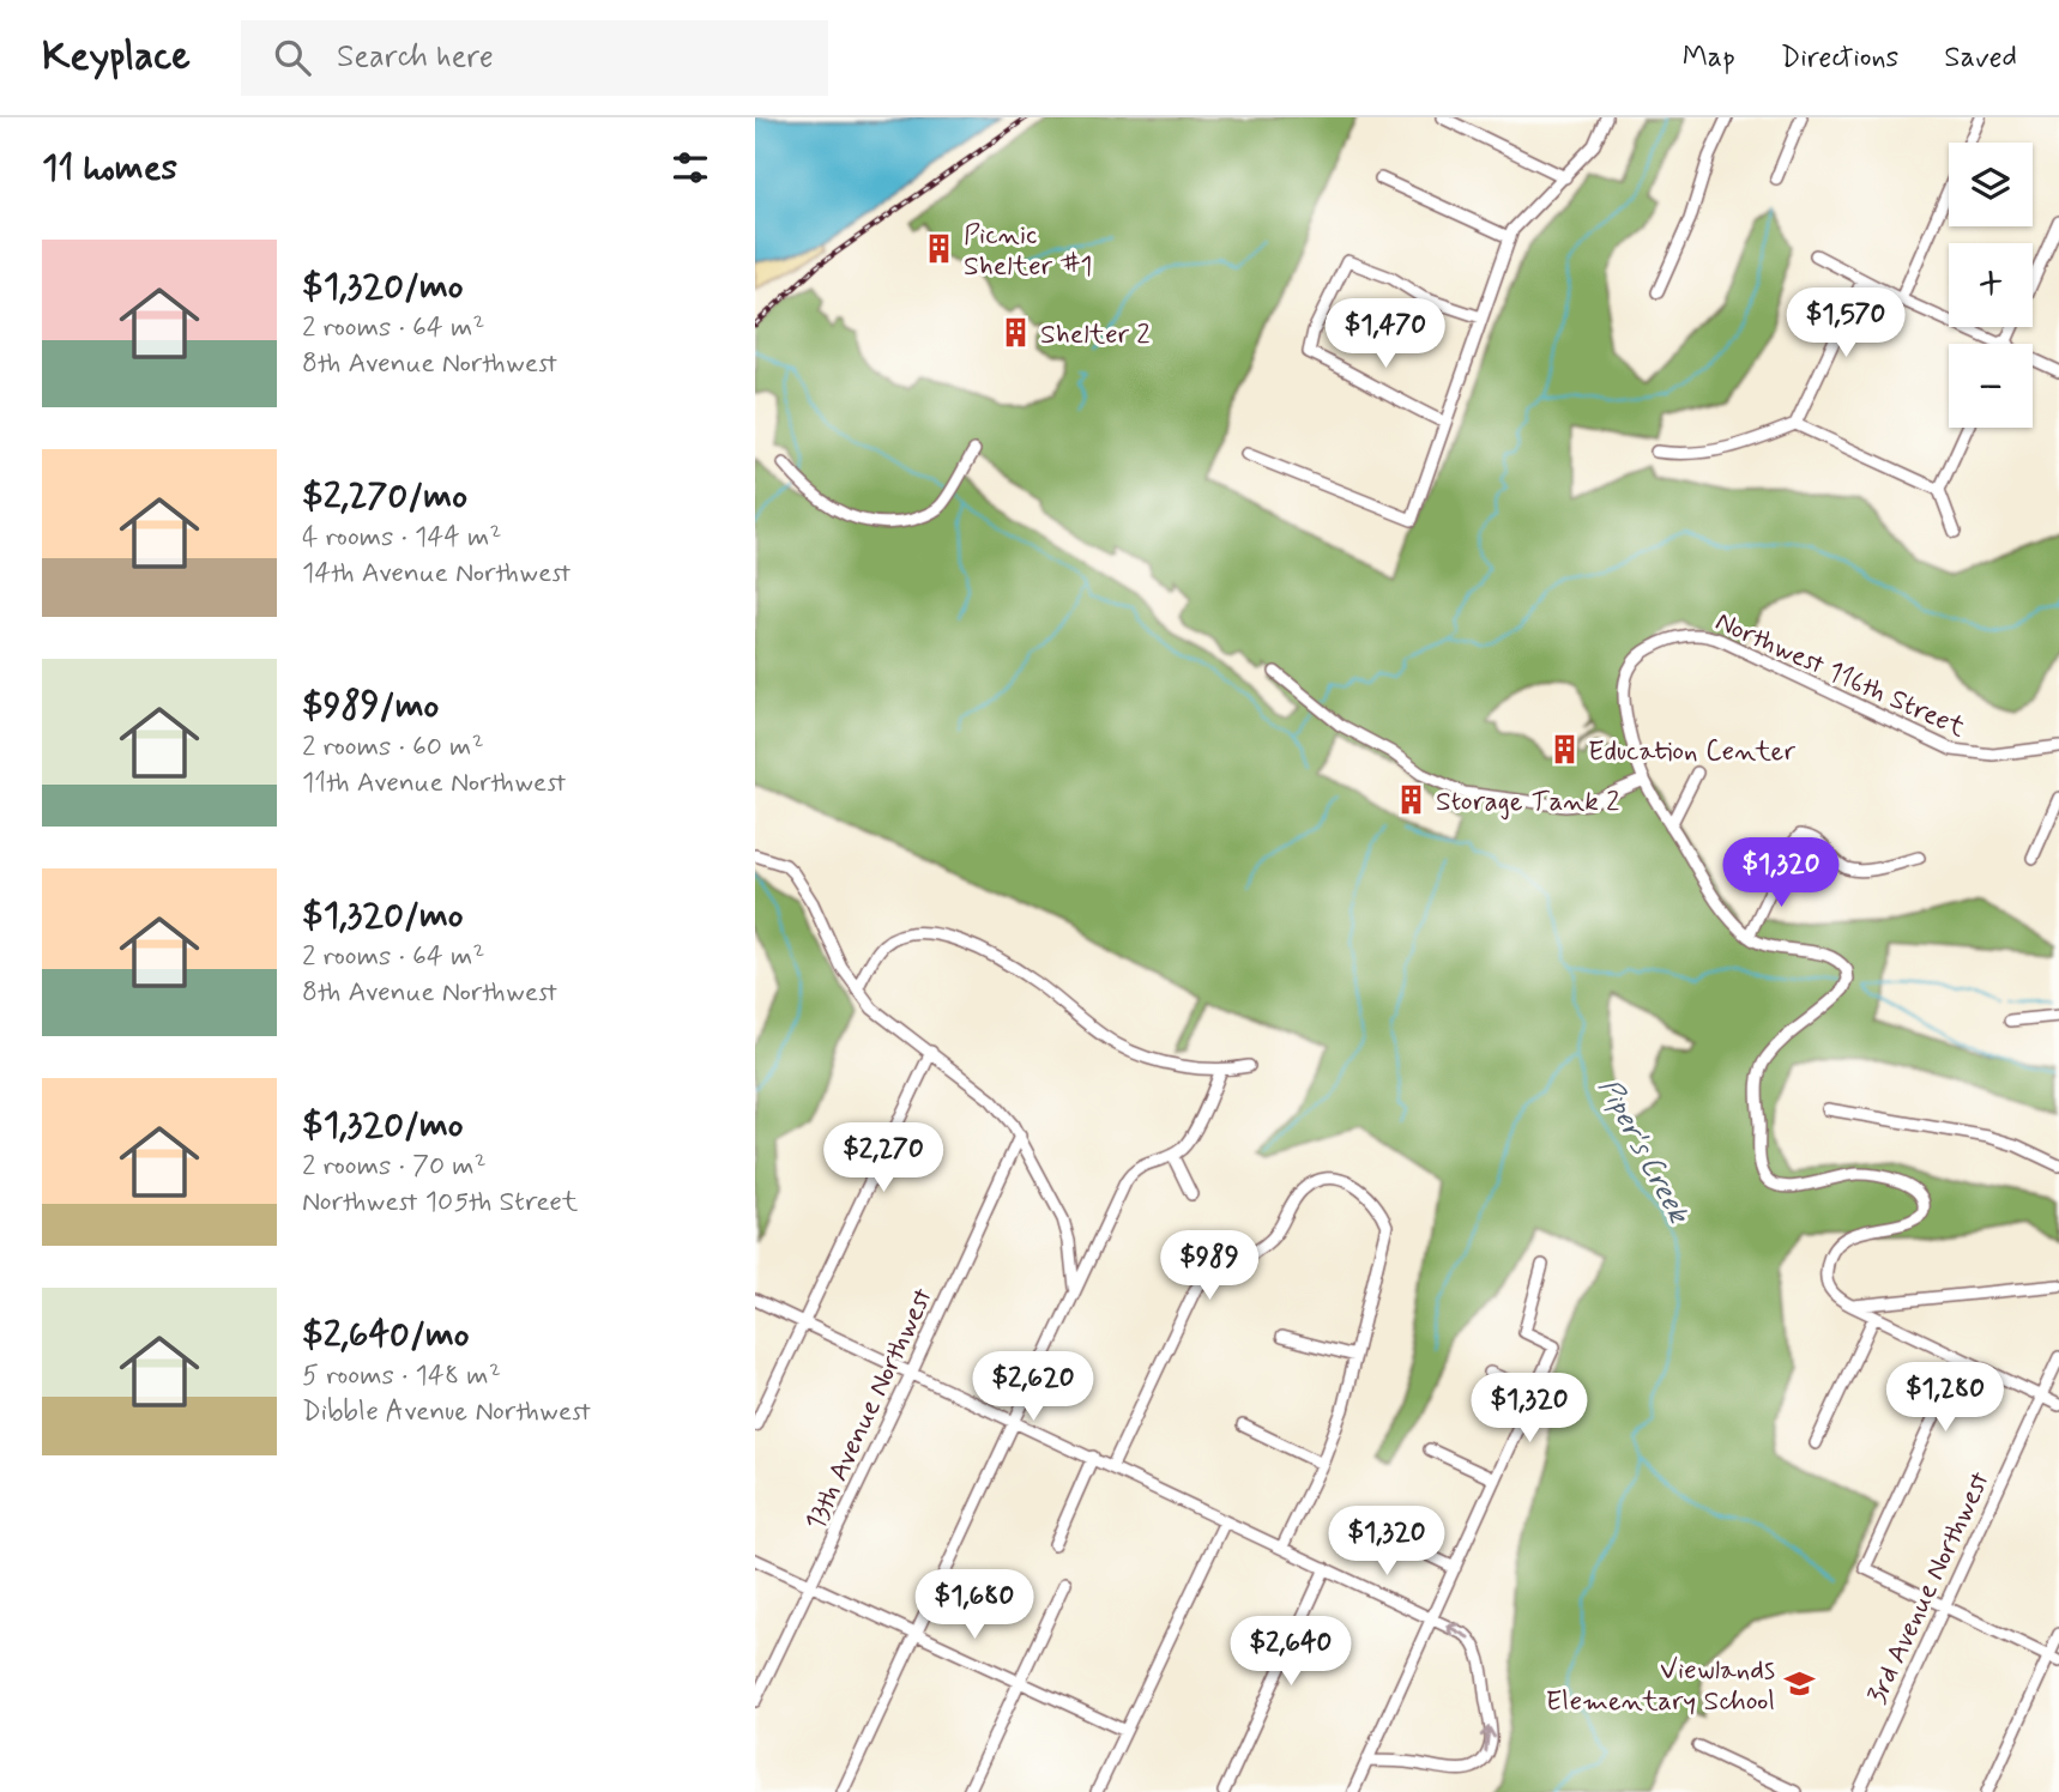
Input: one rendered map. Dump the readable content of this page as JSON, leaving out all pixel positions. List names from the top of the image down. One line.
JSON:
{"streets":{"street":["Northwest 116th Street","13th Avenue Northwest","3rd Avenue Northwest"]},"water":["Piper's Creek"],"places":{"building":["Picnic Shelter #1","Shelter 2","Education Center","Storage Tank 2"],"school or university":["Viewlands Elementary School"]},"page":{"header":"Keyplace","search":"Search here","nav":["Map","Directions","Saved"],"heading":"11 homes","map_buttons":["+","−"],"list":[{"name":"$1,320/mo","note":"2 rooms · 64 m² · 8th Avenue Northwest"},{"name":"$2,270/mo","note":"4 rooms · 144 m² · 14th Avenue Northwest"},{"name":"$989/mo","note":"2 rooms · 60 m² · 11th Avenue Northwest"},{"name":"$1,320/mo","note":"2 rooms · 64 m² · 8th Avenue Northwest"},{"name":"$1,320/mo","note":"2 rooms · 70 m² · Northwest 105th Street"},{"name":"$2,640/mo","note":"5 rooms · 148 m² · Dibble Avenue Northwest"}],"price":["$1,570","$1,470","$1,320","$2,270","$989","$2,620","$1,280","$1,320","$1,320","$1,680","$2,640"]}}
